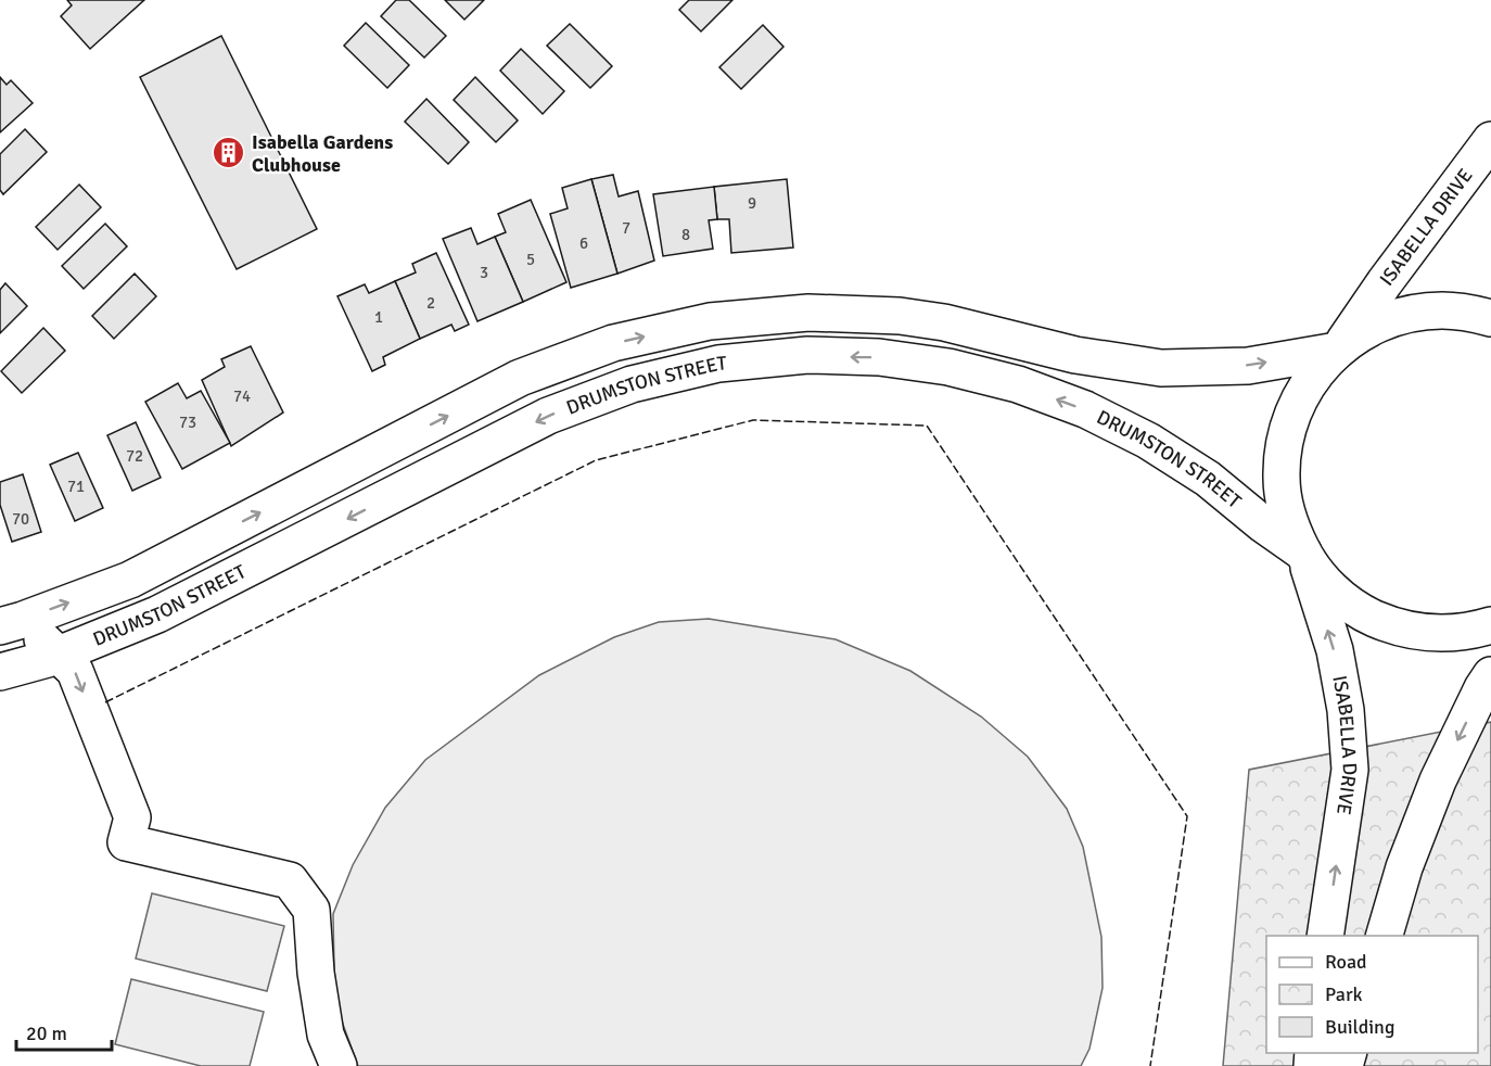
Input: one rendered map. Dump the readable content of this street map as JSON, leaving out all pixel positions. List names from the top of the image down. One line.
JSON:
{"streets":{"street":["ISABELLA DRIVE","DRUMSTON STREET"]},"crossings":[["ISABELLA DRIVE","DRUMSTON STREET"]],"places":{"building":["Isabella Gardens Clubhouse"]},"house_numbers":["9","7","8","6","5","3","2","1","74","73","72","71","70"],"legend":["Road","Park","Building"],"scale_bar":"20 m"}
